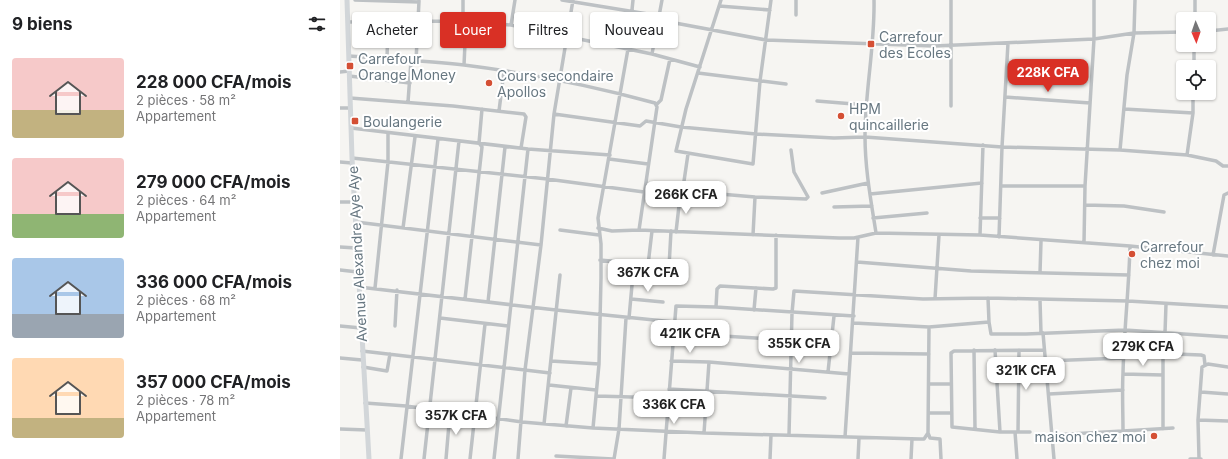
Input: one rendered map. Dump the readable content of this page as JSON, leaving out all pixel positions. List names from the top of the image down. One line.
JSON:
{"streets":{"street":["Avenue Alexandre Aye Aye"]},"places":{"transit":["Carrefour des Ecoles","Carrefour Orange Money","Boulangerie"],"other":["Cours secondaire Apollos","HPM quincaillerie","Carrefour chez moi","maison chez moi"]},"north":"bottom","page":{"heading":"9 biens","chip":["Acheter","Louer","Filtres","Nouveau"],"list":[{"name":"228 000 CFA/mois","note":"2 pièces · 58 m² · Appartement"},{"name":"279 000 CFA/mois","note":"2 pièces · 64 m² · Appartement"},{"name":"336 000 CFA/mois","note":"2 pièces · 68 m² · Appartement"},{"name":"357 000 CFA/mois","note":"2 pièces · 78 m² · Appartement"}],"price":["228K CFA","266K CFA","367K CFA","421K CFA","355K CFA","279K CFA","321K CFA","336K CFA","357K CFA"]}}
